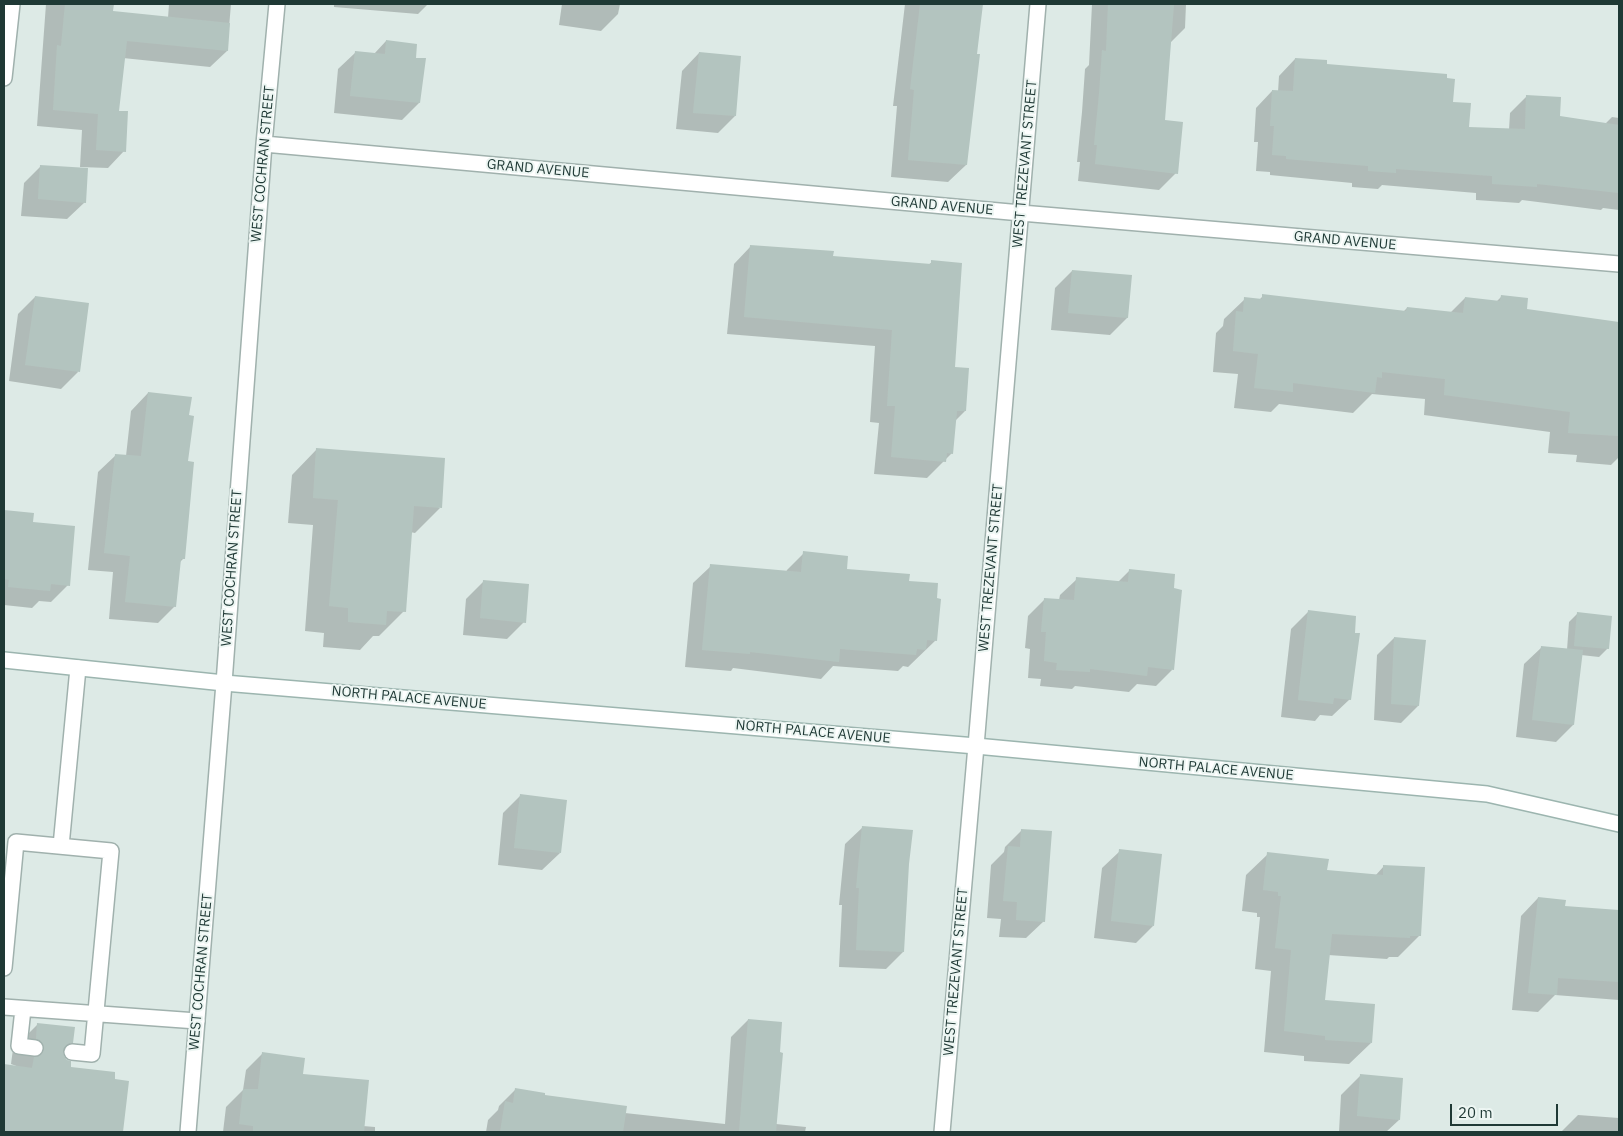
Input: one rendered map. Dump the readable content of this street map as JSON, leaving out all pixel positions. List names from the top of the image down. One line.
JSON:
{"streets":{"street":["WEST COCHRAN STREET","WEST TREZEVANT STREET","GRAND AVENUE","NORTH PALACE AVENUE"]},"crossings":[["WEST COCHRAN STREET","GRAND AVENUE"],["WEST COCHRAN STREET","NORTH PALACE AVENUE"],["WEST TREZEVANT STREET","GRAND AVENUE"],["WEST TREZEVANT STREET","NORTH PALACE AVENUE"]],"scale_bar":"20 m"}
